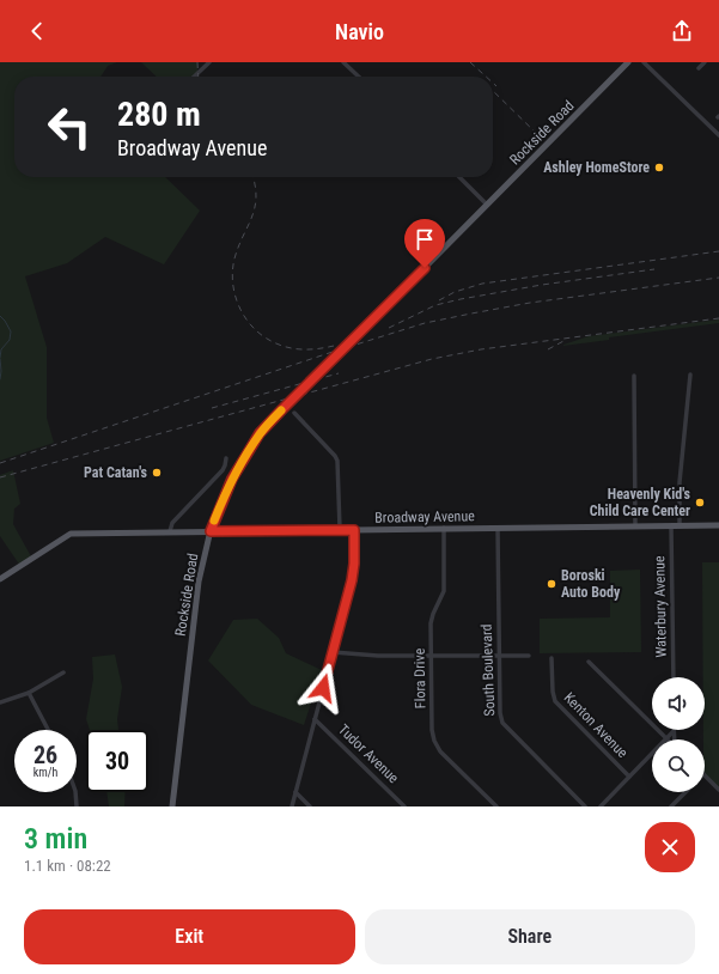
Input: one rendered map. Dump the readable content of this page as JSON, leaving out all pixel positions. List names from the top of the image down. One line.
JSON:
{"streets":{"main road":["Rockside Road","Broadway Avenue"],"street":["Waterbury Avenue","South Boulevard","Flora Drive","Kenton Avenue","Tudor Avenue"]},"crossings":[["Rockside Road","Broadway Avenue"],["Broadway Avenue","Waterbury Avenue"],["Broadway Avenue","South Boulevard"],["Broadway Avenue","Flora Drive"]],"places":["Ashley HomeStore","Pat Catan's","Heavenly Kid's Child Care Center","Boroski Auto Body"],"page":{"header":"Navio","turn":["280 m","Broadway Avenue"],"speed":"26 km/h","limit":"30","heading":["3 min","1.1 km · 08:22"],"buttons":["Exit","Share"]}}
